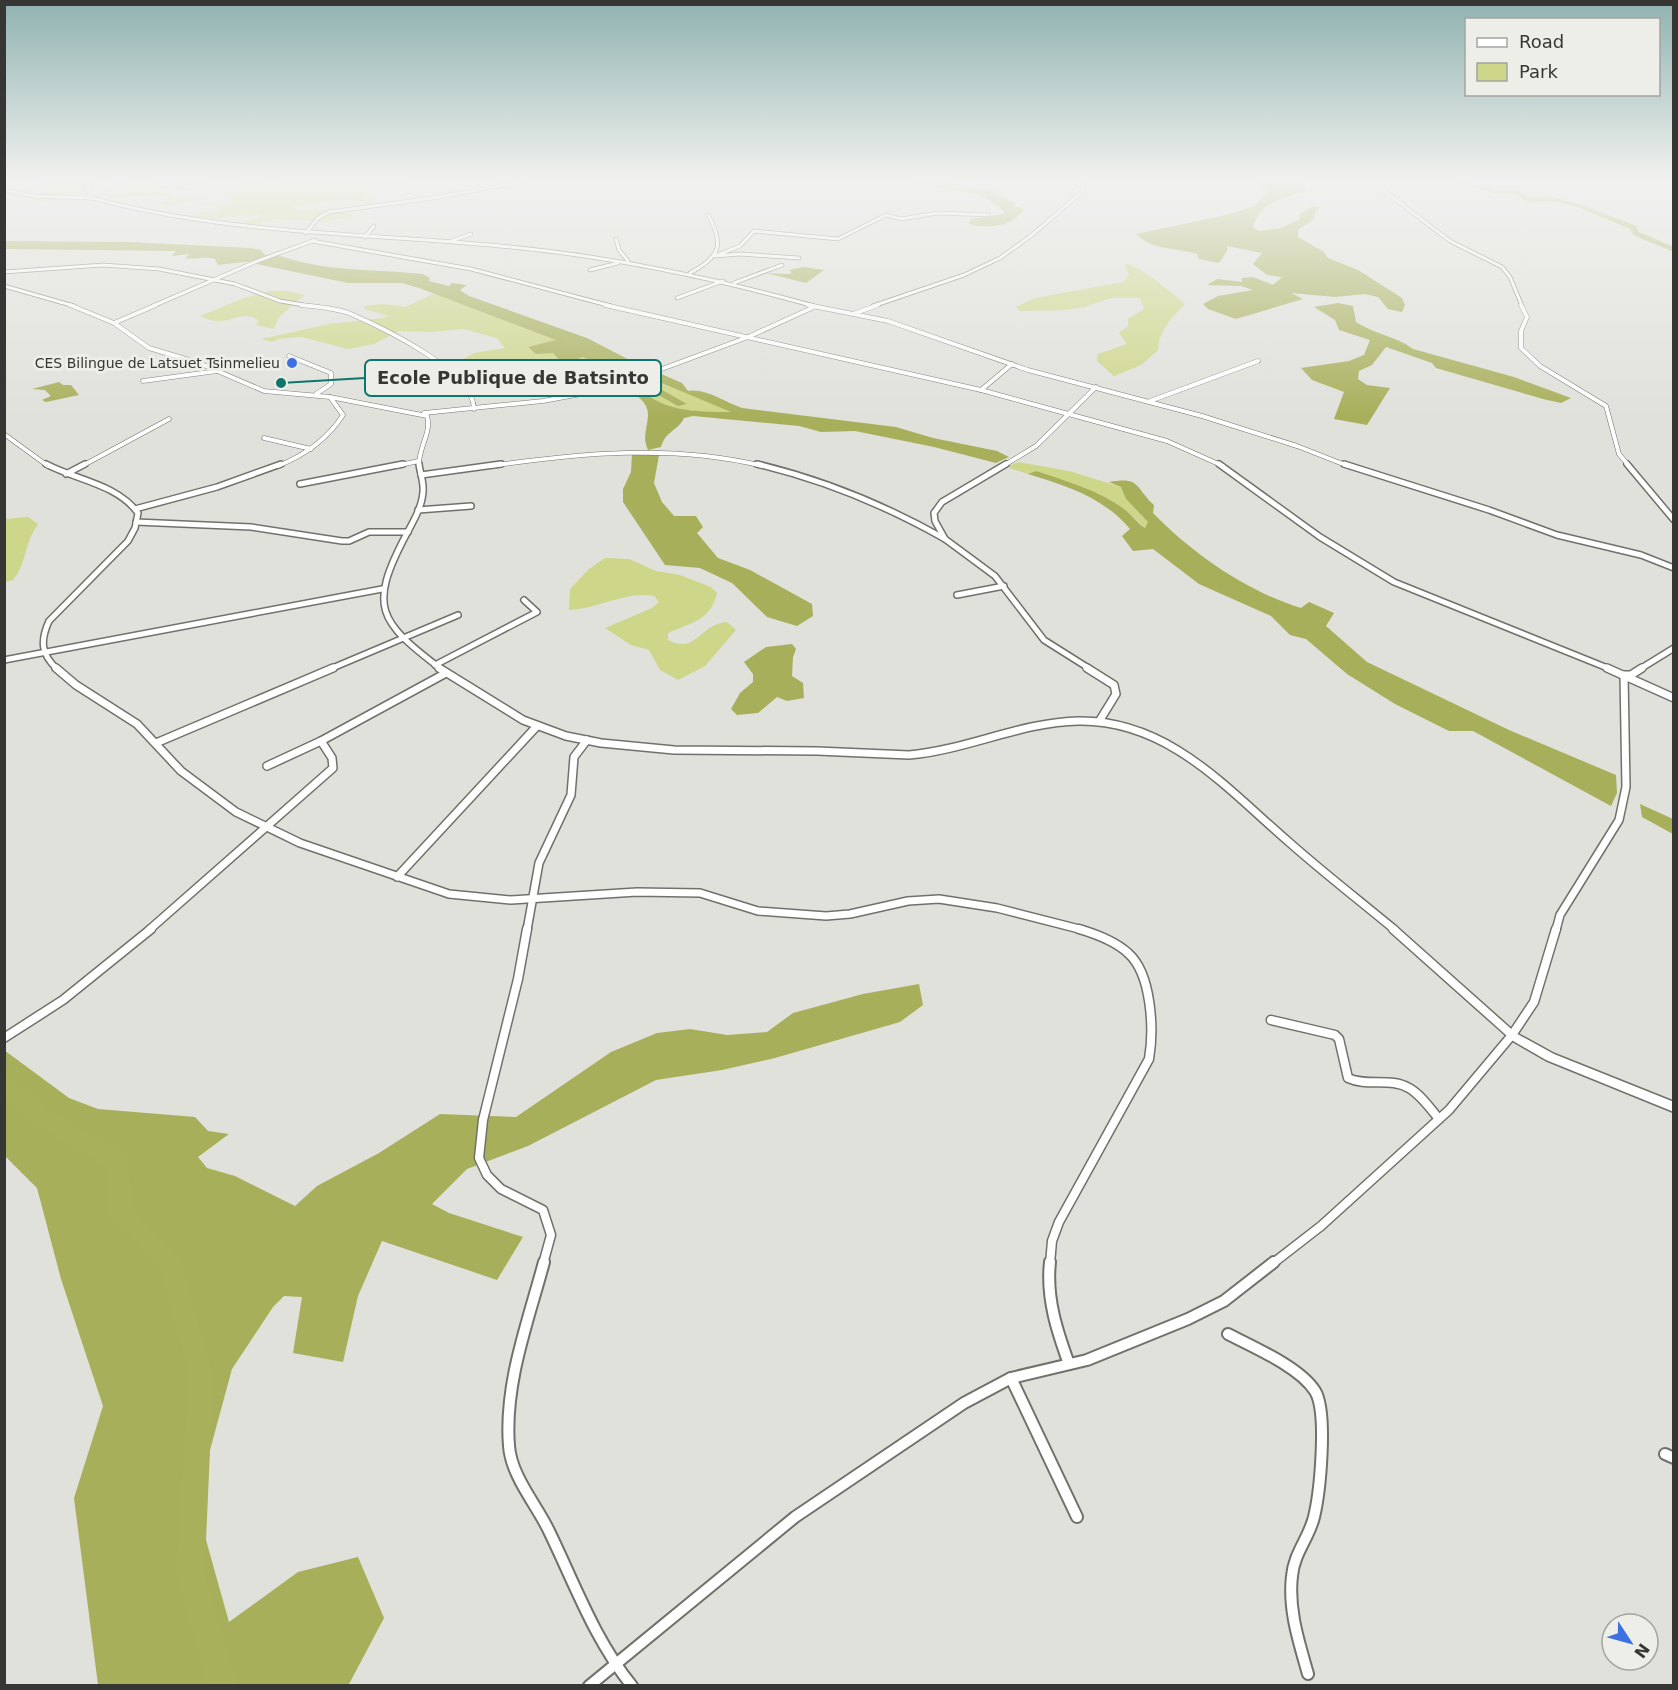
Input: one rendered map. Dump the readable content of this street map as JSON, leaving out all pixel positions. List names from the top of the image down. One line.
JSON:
{"places":["CES Bilingue de Latsuet Tsinmelieu","Ecole Publique de Batsinto"],"legend":["Road","Park"],"north":"bottom right"}
